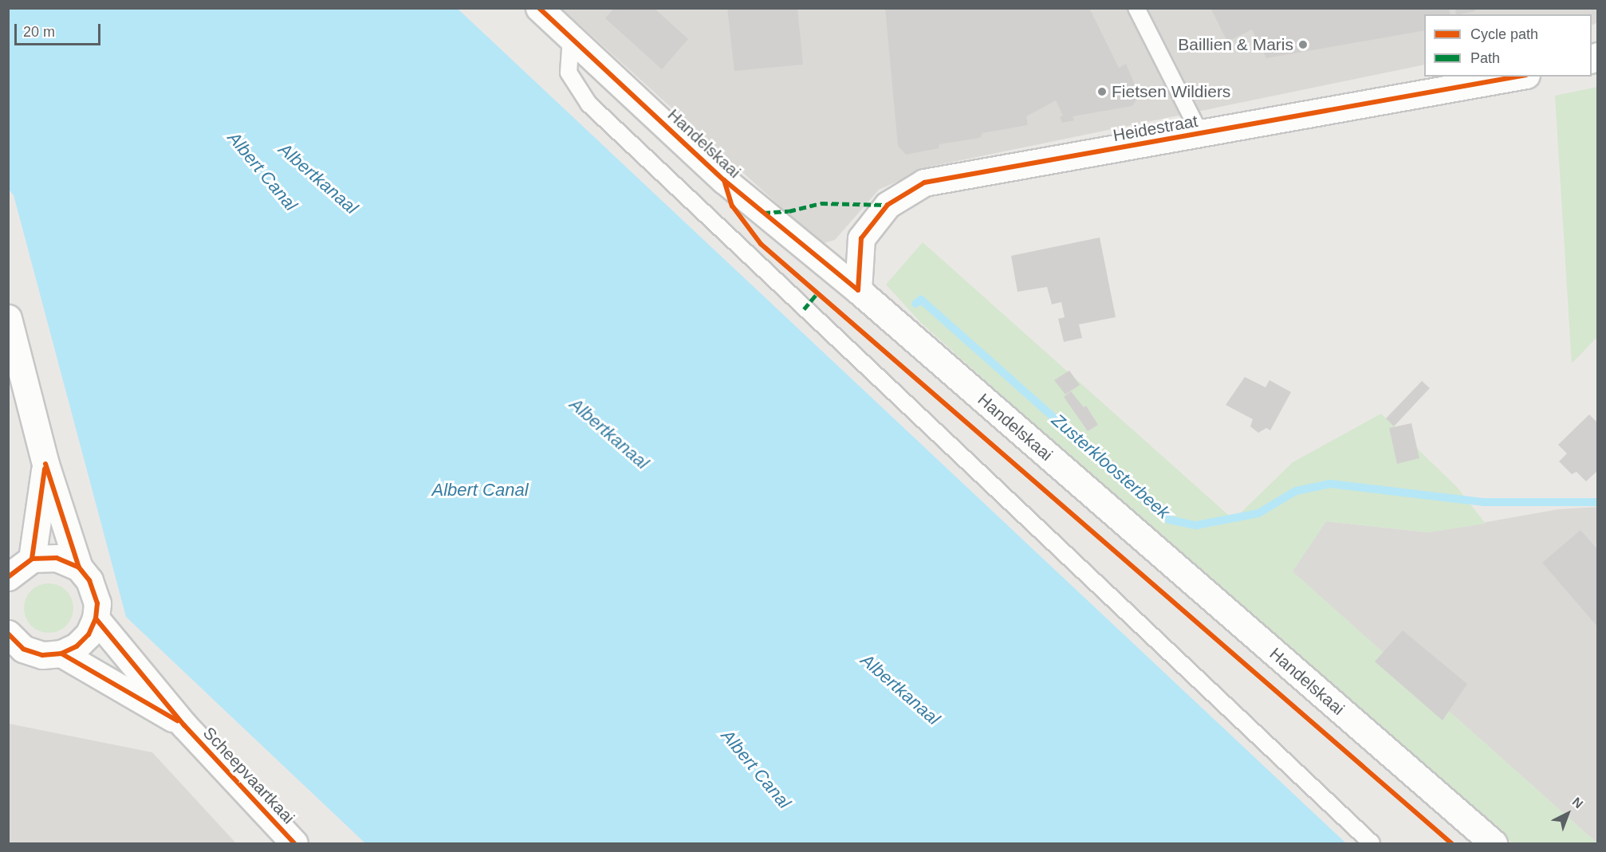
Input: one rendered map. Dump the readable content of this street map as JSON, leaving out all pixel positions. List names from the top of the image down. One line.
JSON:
{"streets":{"street":["Heidestraat","Handelskaai","Scheepvaartkaai"]},"crossings":[["Heidestraat","Handelskaai"]],"water":["Albert Canal","Albertkanaal","Zusterkloosterbeek"],"places":["Baillien & Maris","Fietsen Wildiers"],"legend":["Cycle path","Path"],"scale_bar":"20 m","north":"top right"}
